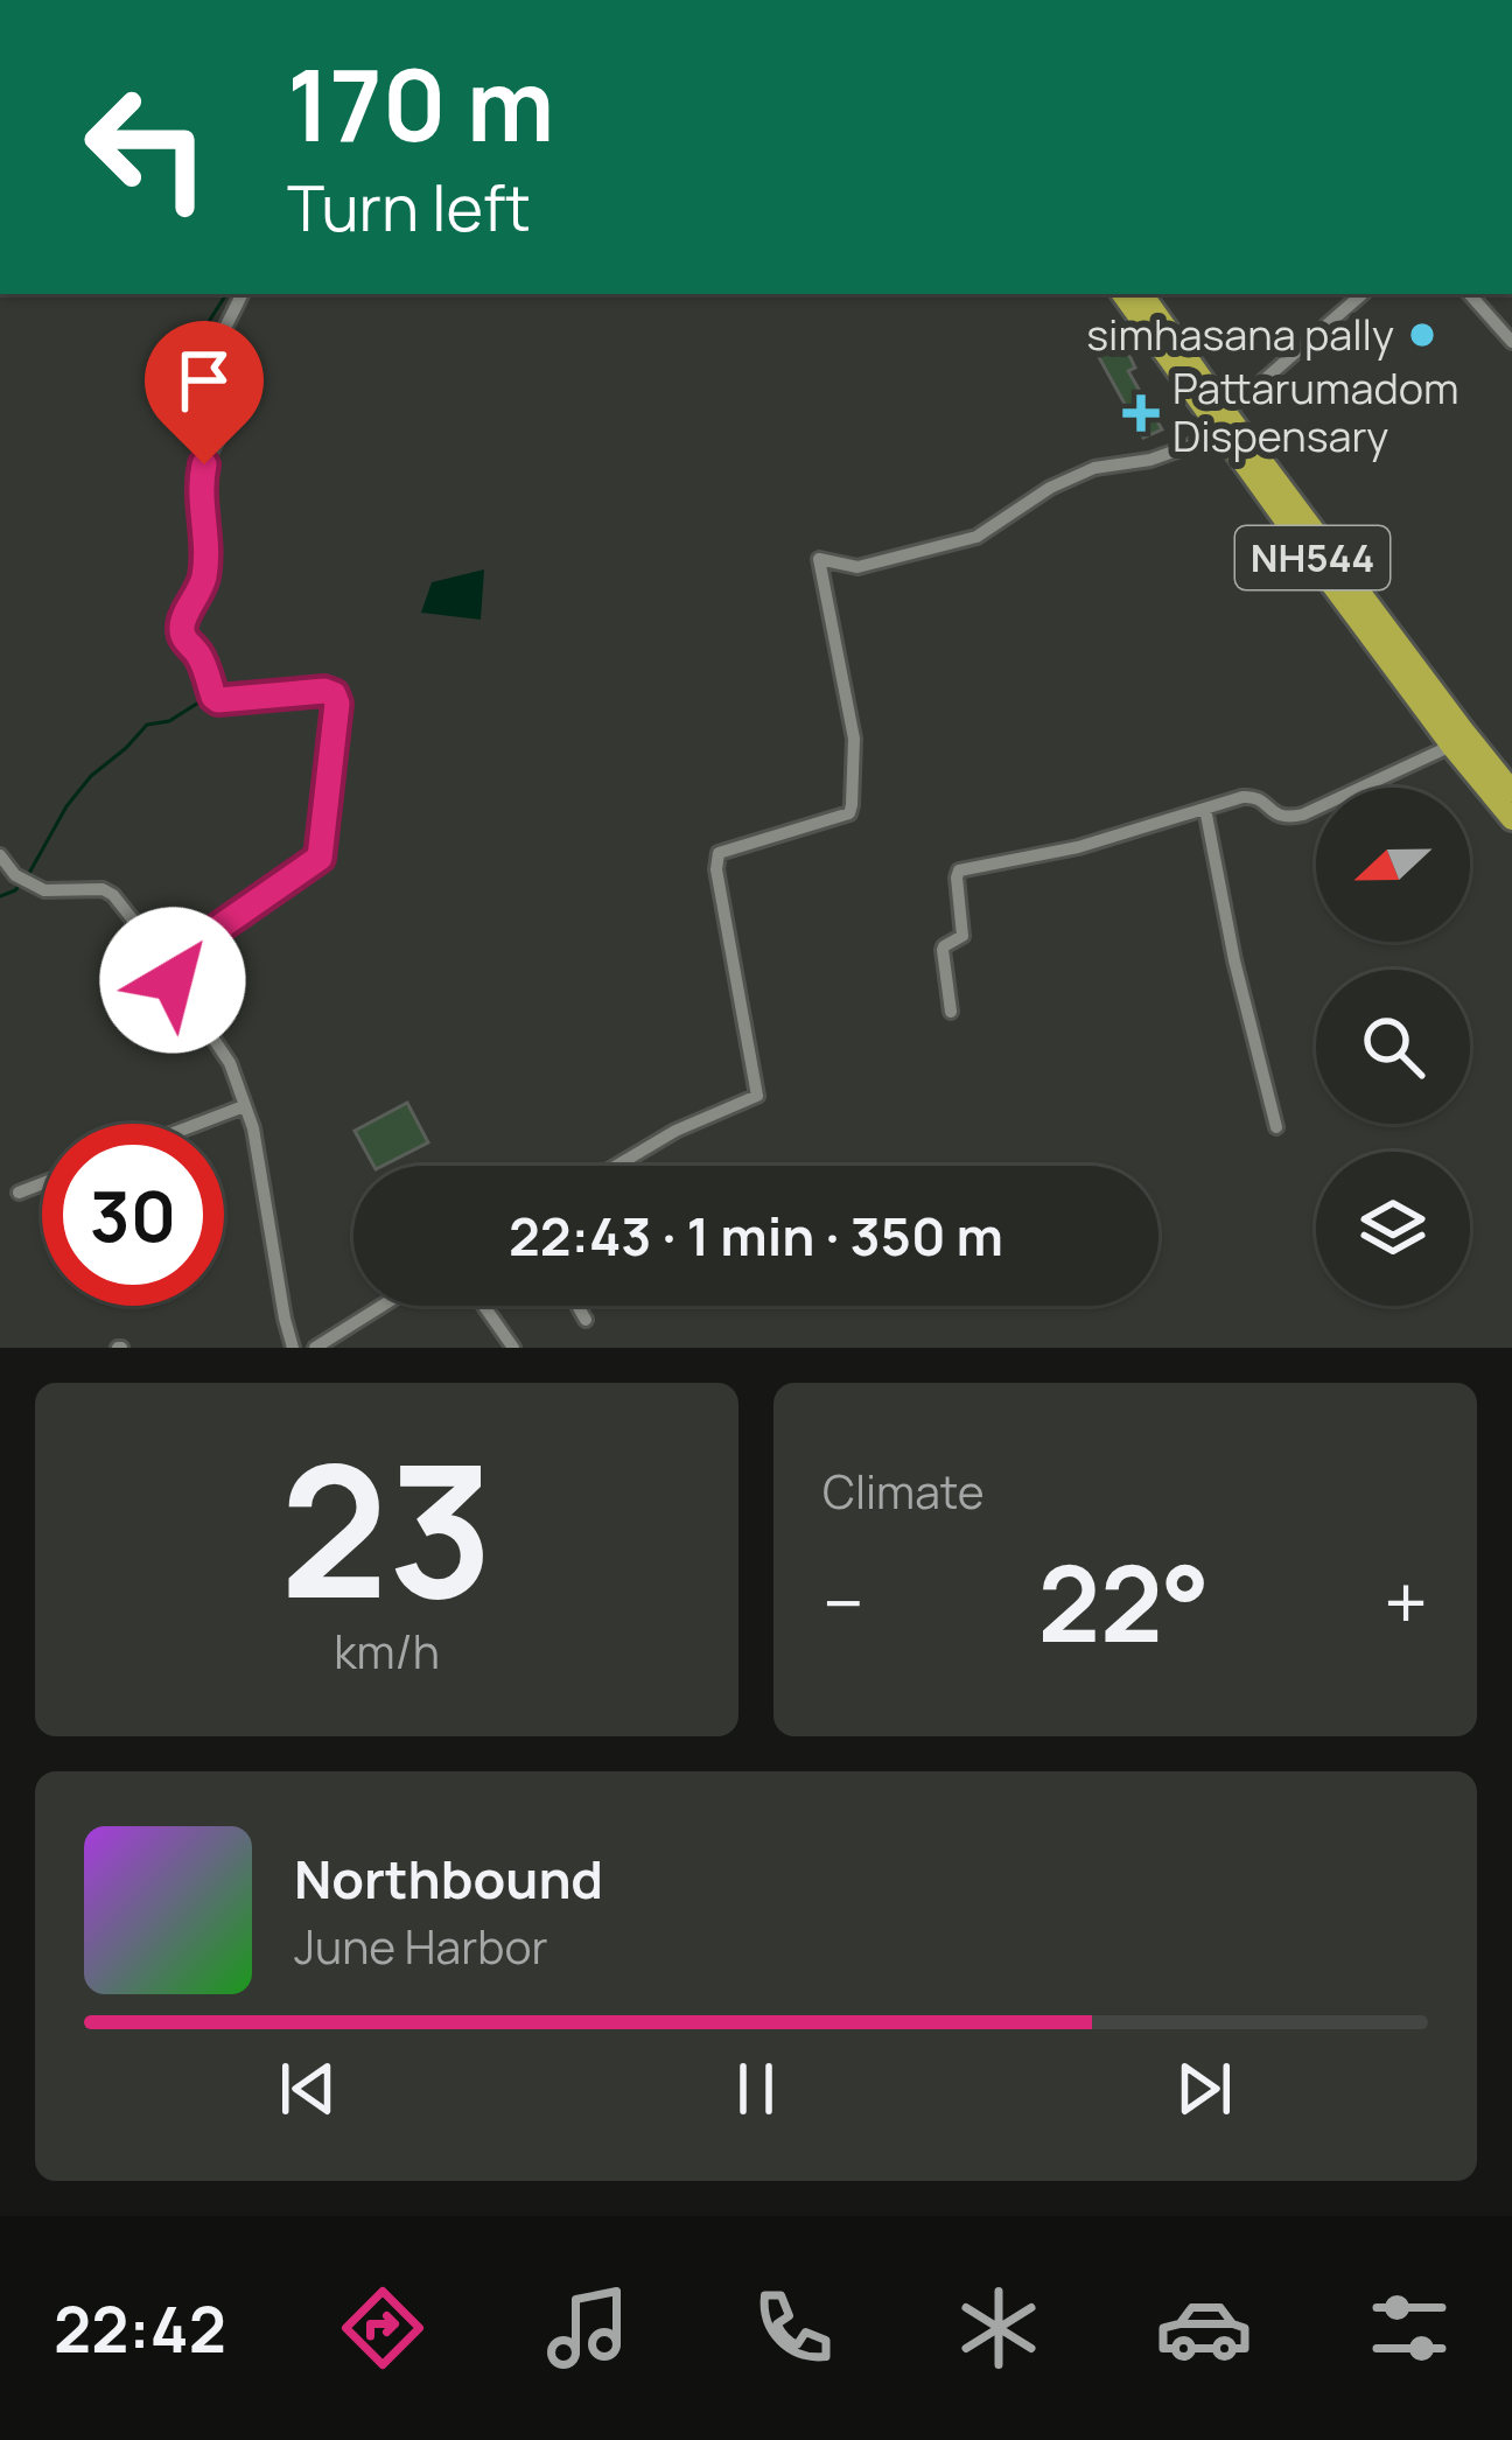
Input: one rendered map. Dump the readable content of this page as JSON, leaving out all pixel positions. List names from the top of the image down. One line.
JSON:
{"streets":{"highway":["NH544"]},"places":{"other":["simhasana pally"],"health":["Pattarumadom Dispensary"]},"north":"left","page":{"turn":["170 m","Turn left"],"limit":"30","trip":"22:43 · 1 min · 350 m","tile":[["23","km/h"],"Climate"],"heat":["−","22°","+"],"song":["Northbound","June Harbor"],"tabs":"22:42"}}
